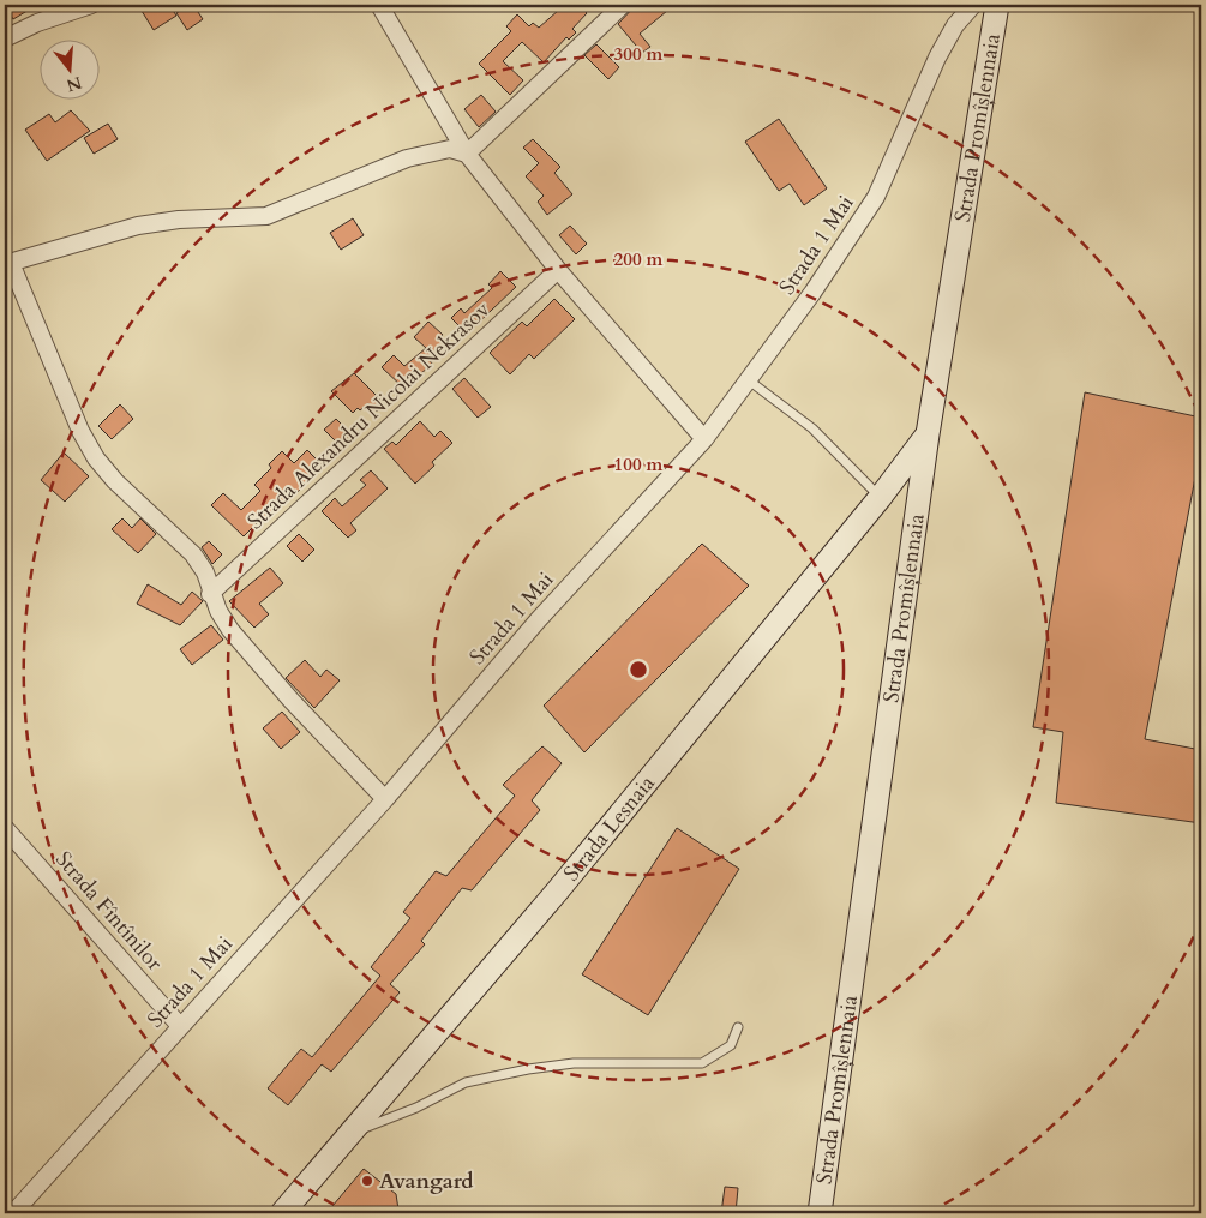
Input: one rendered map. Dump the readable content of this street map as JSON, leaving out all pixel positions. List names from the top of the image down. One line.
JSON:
{"streets":{"street":["Strada Promîșlennaia","Strada 1 Mai","Strada Alexandru Nicolai Nekrasov","Strada Lesnaia","Strada Fîntînilor"]},"crossings":[["Strada Promîșlennaia","Strada Lesnaia"],["Strada 1 Mai","Strada Fîntînilor"]],"places":["Avangard"],"north":"bottom","rings":["300 m","200 m","100 m"]}
